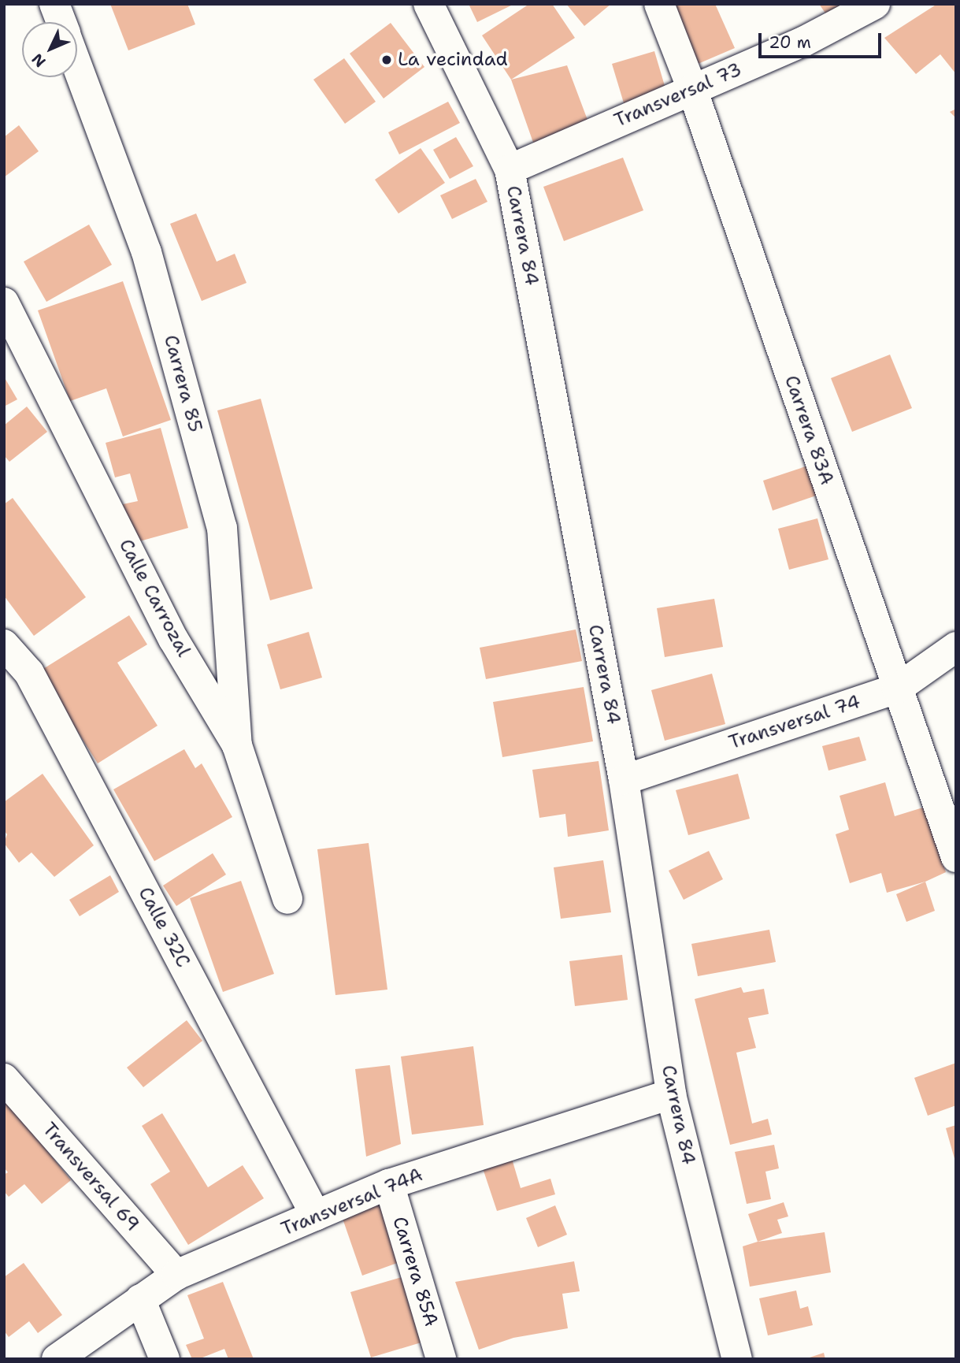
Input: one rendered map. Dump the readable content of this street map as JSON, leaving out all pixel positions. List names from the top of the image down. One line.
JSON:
{"streets":{"street":["Transversal 73","Carrera 84","Carrera 85","Carrera 83A","Calle Carrozal","Transversal 74","Calle 32C","Transversal 69","Transversal 74A","Carrera 85A"]},"crossings":[["Transversal 73","Carrera 84"],["Transversal 73","Carrera 83A"],["Carrera 84","Transversal 74"],["Carrera 84","Transversal 74A"],["Carrera 85","Calle Carrozal"],["Carrera 83A","Transversal 74"],["Calle 32C","Transversal 74A"],["Transversal 69","Transversal 74A"],["Transversal 74A","Carrera 85A"]],"places":["La vecindad"],"scale_bar":"20 m","north":"bottom left"}
